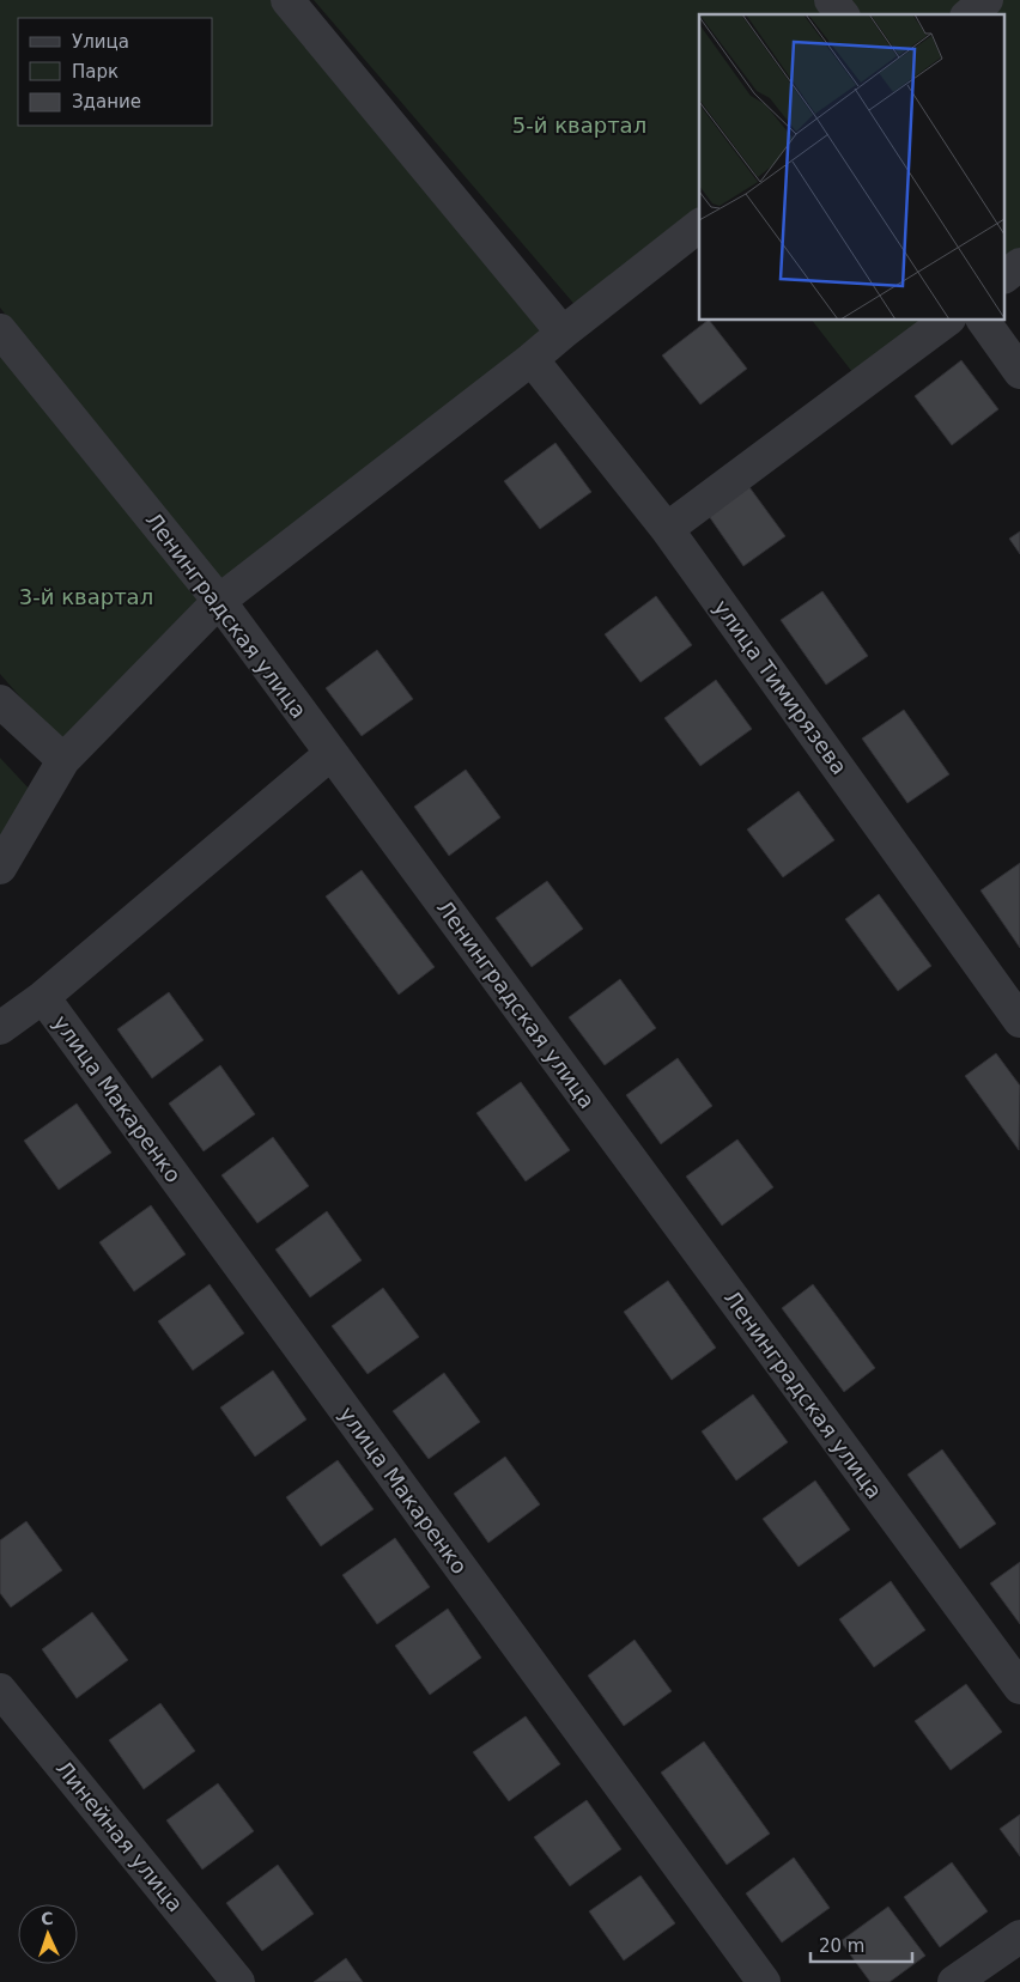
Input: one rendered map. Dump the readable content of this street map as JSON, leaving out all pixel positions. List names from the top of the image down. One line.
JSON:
{"streets":{"street":["Ленинградская улица","улица Тимирязева","улица Макаренко","Линейная улица"]},"parks":["5-й квартал","3-й квартал"],"legend":["Улица","Парк","Здание"],"scale_bar":"20 m","north":"top"}
